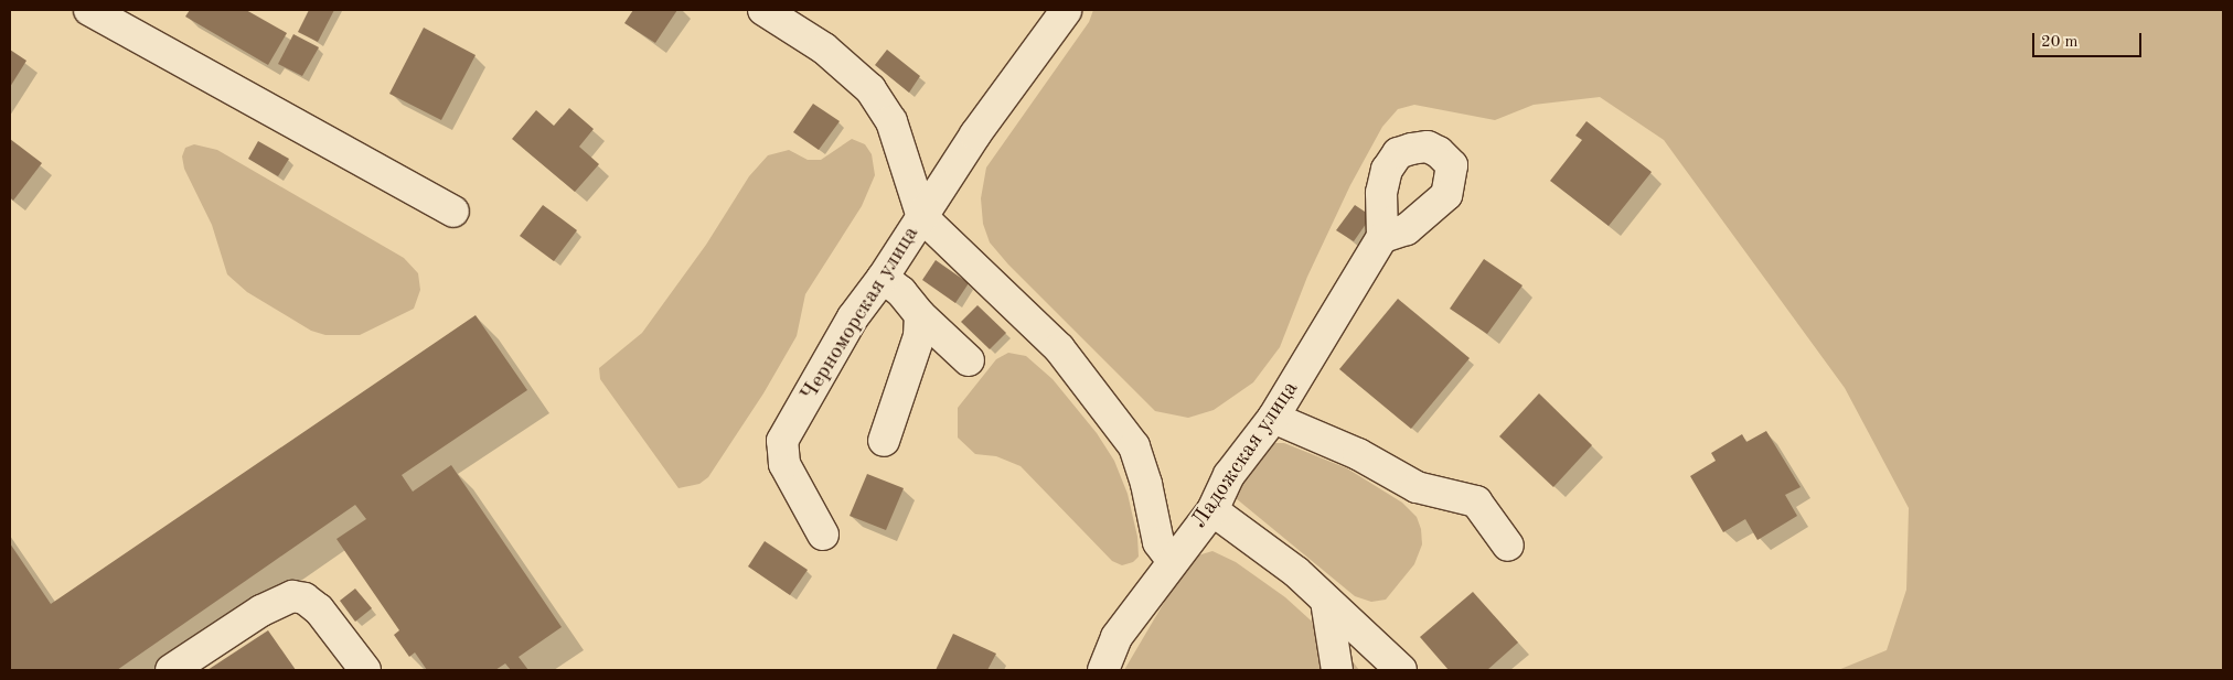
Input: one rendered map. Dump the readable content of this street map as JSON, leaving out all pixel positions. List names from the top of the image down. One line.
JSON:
{"streets":{"lane":["Черноморская улица","Ладожская улица"]},"scale_bar":"20 m"}
